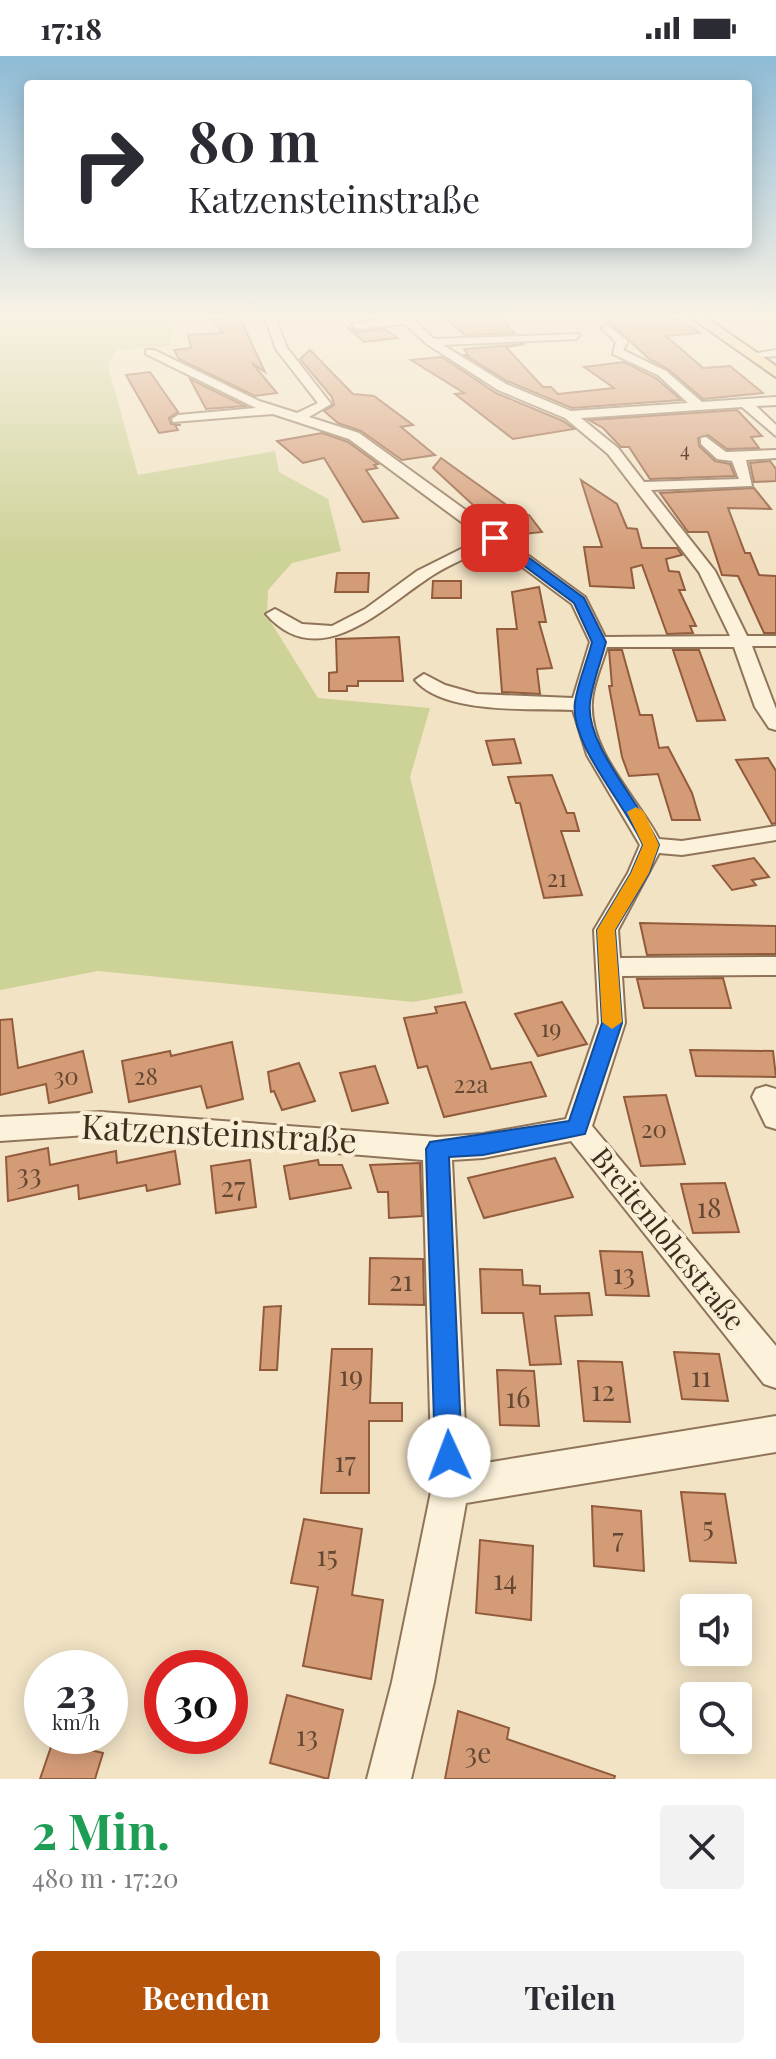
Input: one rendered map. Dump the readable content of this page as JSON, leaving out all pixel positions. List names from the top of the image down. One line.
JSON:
{"streets":{"street":["Katzensteinstraße","Breitenlohestraße"]},"crossings":[["Katzensteinstraße","Breitenlohestraße"]],"house_numbers":["4","21","19","30","28","22a","20","33","27","18","13","21","19","11","12","16","17","5","7","15","14","13","3e"],"page":{"status":"17:18","turn":["80 m","Katzensteinstraße"],"speed":"23 km/h","limit":"30","heading":["2 Min.","480 m · 17:20"],"buttons":["Beenden","Teilen"]}}
